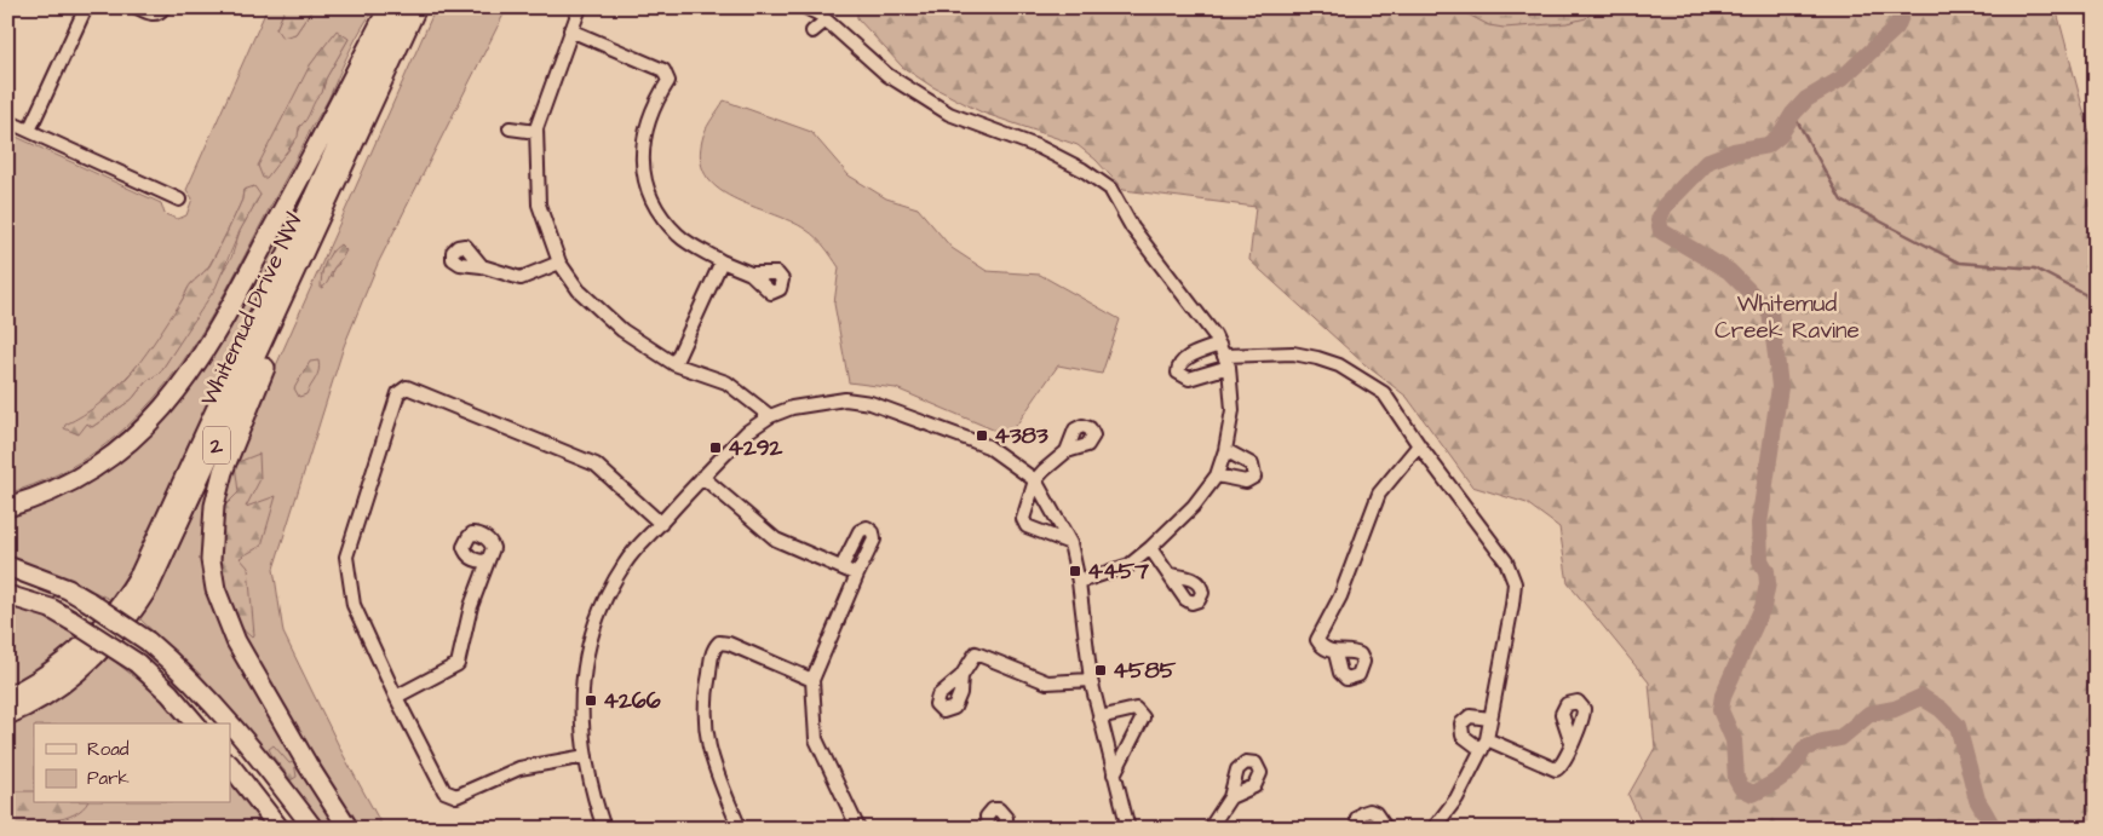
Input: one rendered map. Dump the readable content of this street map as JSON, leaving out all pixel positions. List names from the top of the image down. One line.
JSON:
{"streets":{"highway":["Whitemud Drive NW","2"]},"parks":["Whitemud Creek Ravine"],"places":{"transit":["4383","4292","4457","4585","4266"]},"legend":["Road","Park"]}
